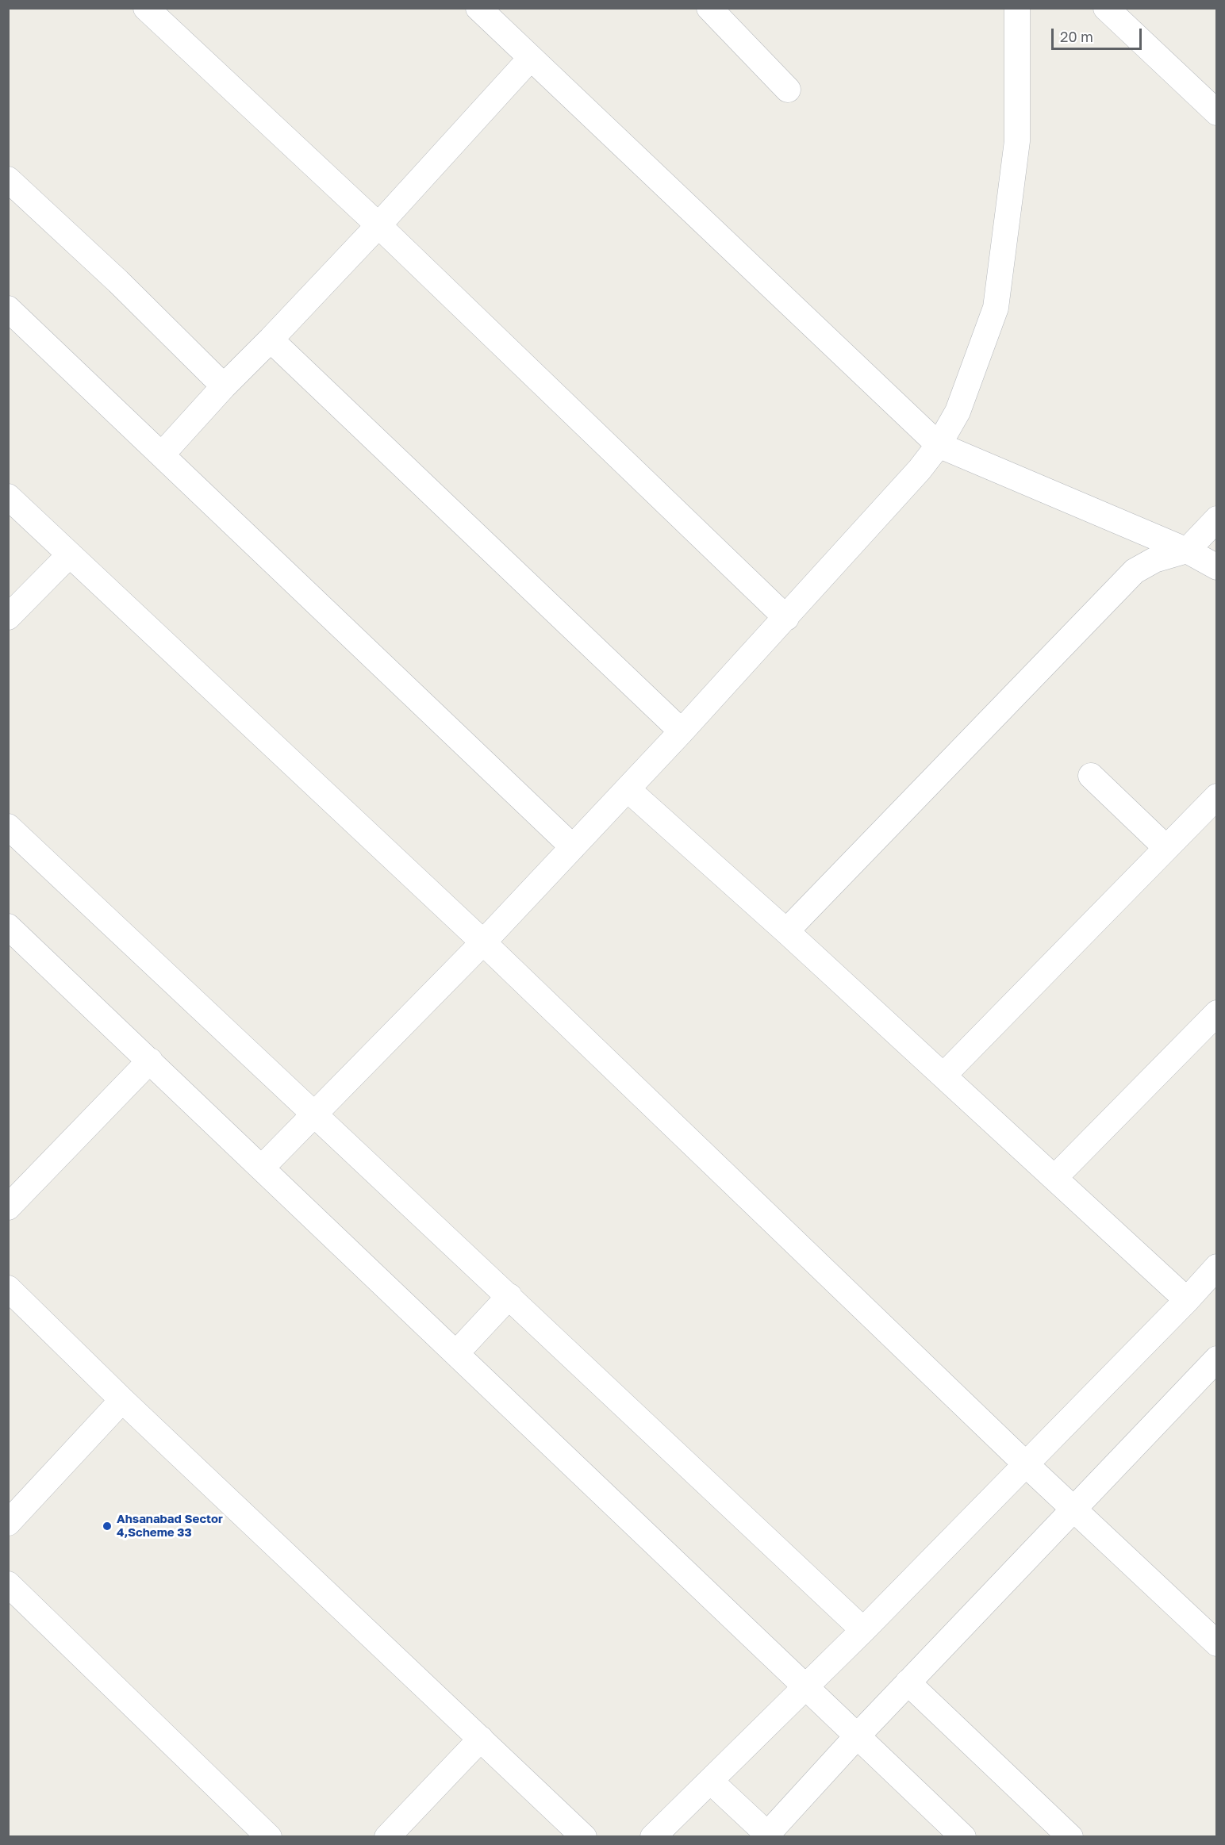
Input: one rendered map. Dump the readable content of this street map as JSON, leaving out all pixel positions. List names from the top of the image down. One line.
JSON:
{"places":["Ahsanabad Sector 4,Scheme 33"],"scale_bar":"20 m"}
